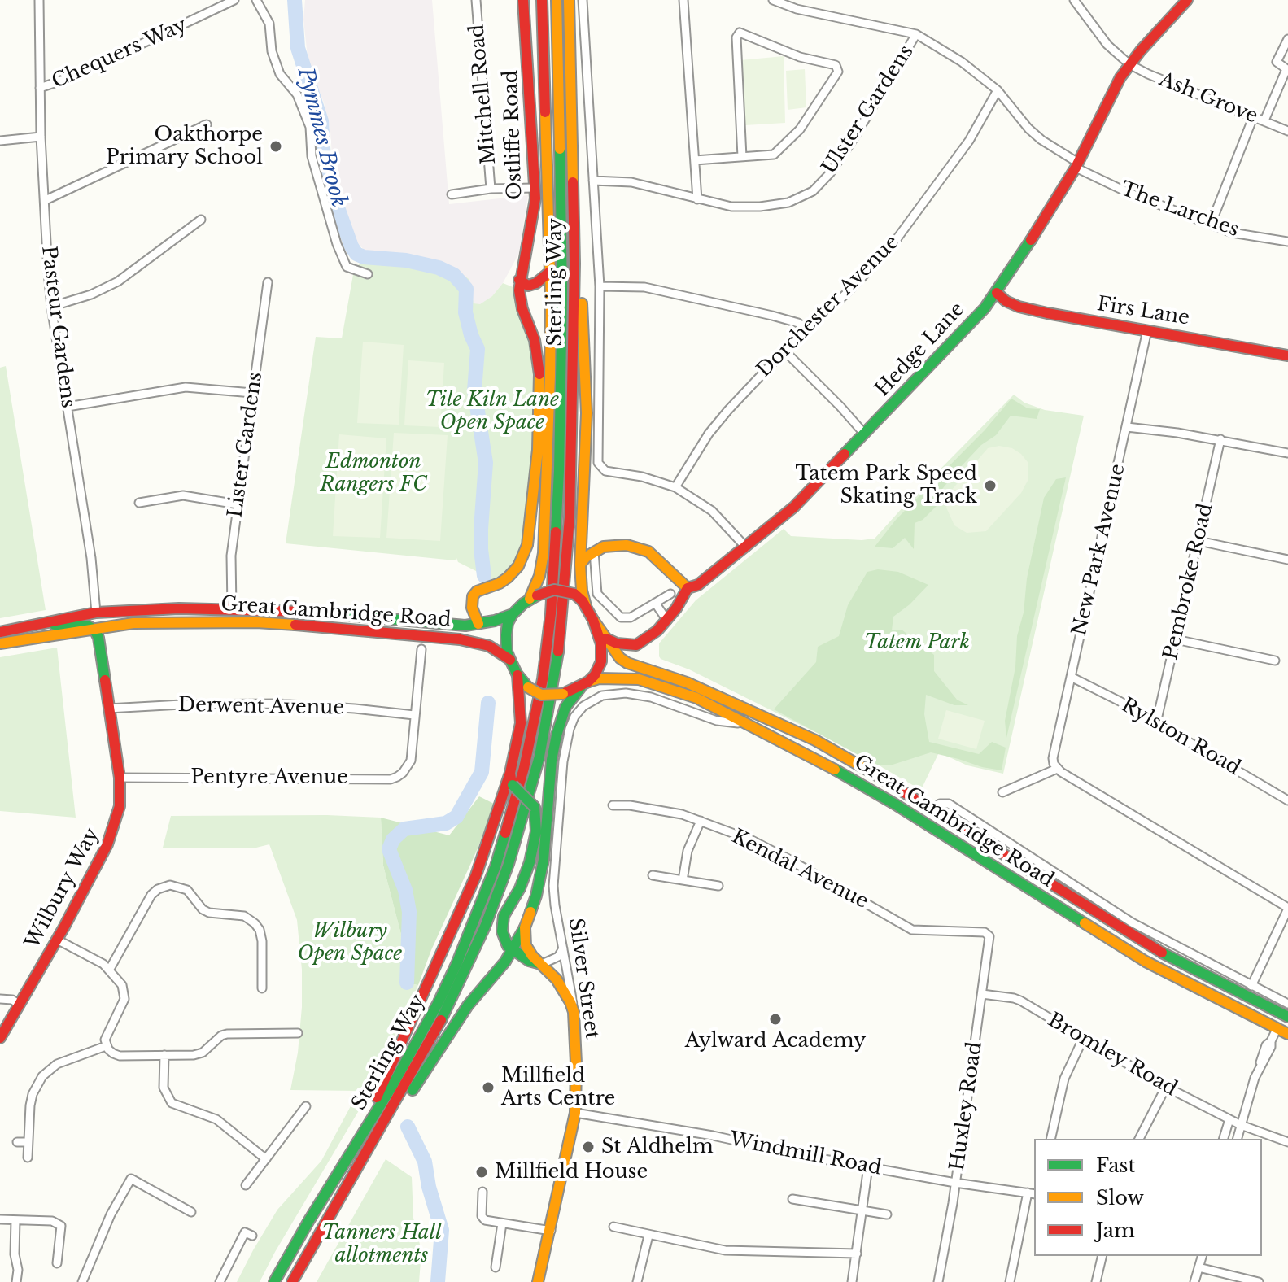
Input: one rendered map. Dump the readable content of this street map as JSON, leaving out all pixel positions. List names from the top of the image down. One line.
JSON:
{"streets":{"main road":["Ostliffe Road","Sterling Way","Firs Lane","Hedge Lane","Great Cambridge Road","Wilbury Way","Silver Street"],"street":["Chequers Way","Mitchell Road","Ash Grove","Ulster Gardens","The Larches","Dorchester Avenue","Pasteur Gardens","Lister Gardens","New Park Avenue","Pembroke Road","Derwent Avenue","Rylston Road","Pentyre Avenue","Kendal Avenue","Bromley Road","Huxley Road","Windmill Road"]},"crossings":[["Chequers Way","Pasteur Gardens"],["Ash Grove","Hedge Lane"],["Ulster Gardens","The Larches"],["Ostliffe Road","Great Cambridge Road"],["The Larches","Dorchester Avenue"],["The Larches","Hedge Lane"],["Firs Lane","Hedge Lane"],["Firs Lane","New Park Avenue"],["Pasteur Gardens","Great Cambridge Road"],["Hedge Lane","Great Cambridge Road"],["Lister Gardens","Great Cambridge Road"],["New Park Avenue","Rylston Road"],["Pembroke Road","Rylston Road"],["Great Cambridge Road","Wilbury Way"],["Great Cambridge Road","Silver Street"],["Derwent Avenue","Pentyre Avenue"],["Derwent Avenue","Wilbury Way"],["Pentyre Avenue","Wilbury Way"],["Kendal Avenue","Huxley Road"],["Silver Street","Windmill Road"],["Bromley Road","Huxley Road"],["Huxley Road","Windmill Road"]],"water":["Pymmes Brook"],"parks":["Tile Kiln Lane Open Space","Edmonton Rangers FC","Tatem Park","Wilbury Open Space","Tanners Hall allotments"],"places":["Oakthorpe Primary School","Tatem Park Speed Skating Track","Aylward Academy","Millfield Arts Centre","St Aldhelm","Millfield House"],"legend":["Fast","Slow","Jam"]}
